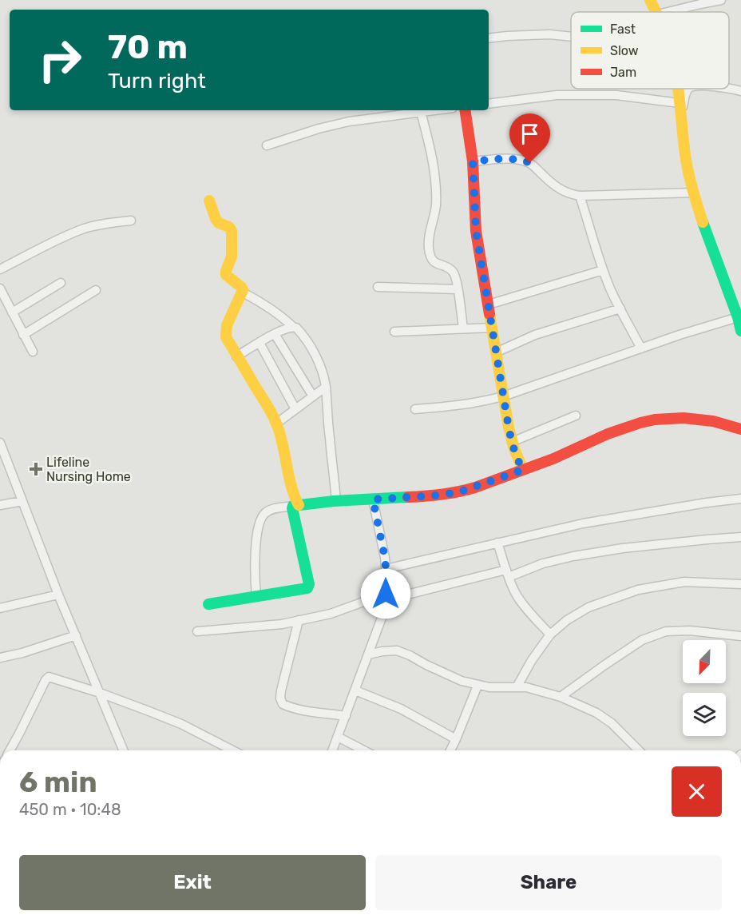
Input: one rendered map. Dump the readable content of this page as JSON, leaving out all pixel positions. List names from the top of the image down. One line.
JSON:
{"places":{"health":["Lifeline Nursing Home"]},"legend":["Fast","Slow","Jam"],"north":"bottom left","page":{"turn":["70 m","Turn right"],"heading":["6 min","450 m · 10:48"],"buttons":["Exit","Share"]}}
